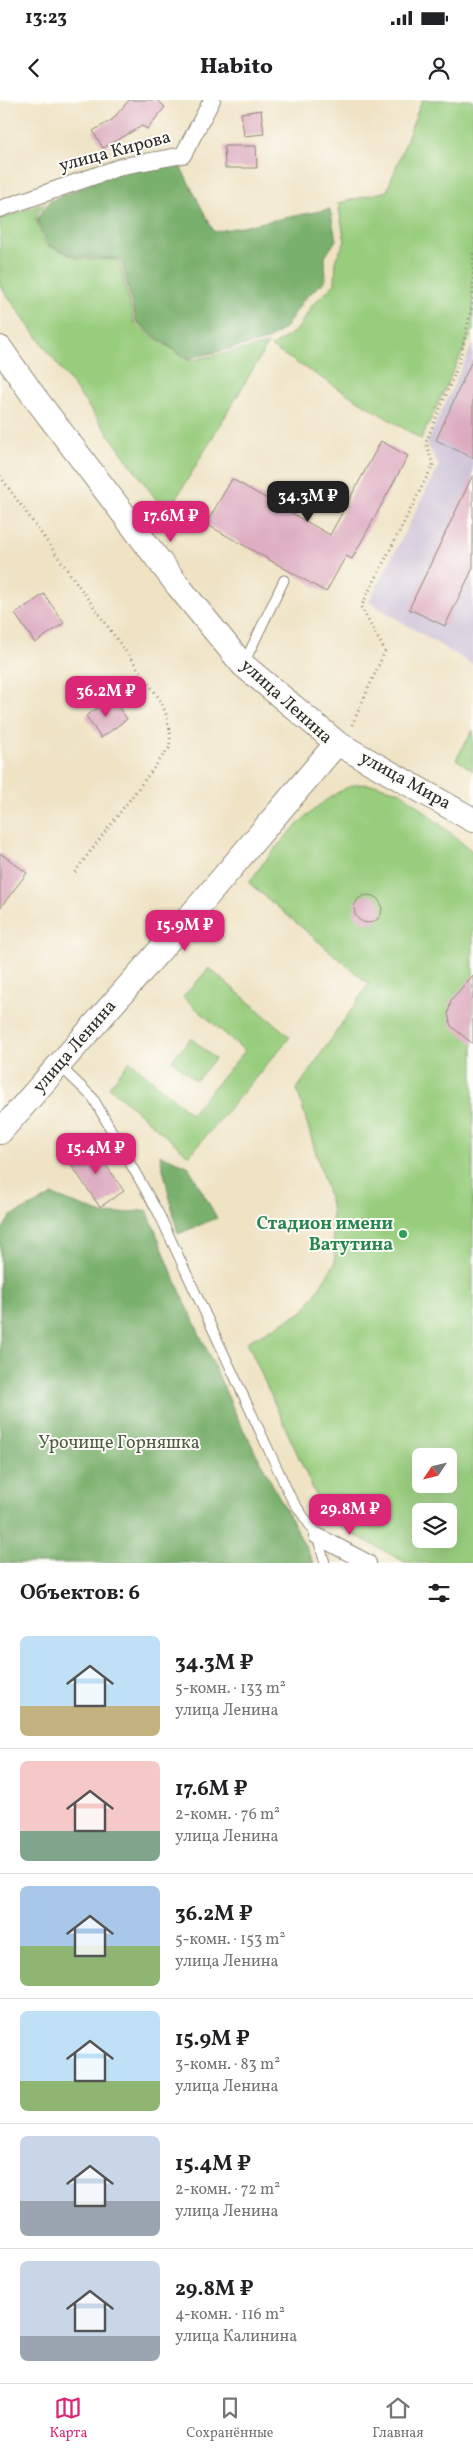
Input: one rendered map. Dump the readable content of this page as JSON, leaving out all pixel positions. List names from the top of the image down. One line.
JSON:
{"streets":{"main road":["улица Ленина","улица Мира"],"street":["улица Кирова"]},"crossings":[["улица Ленина","улица Мира"]],"parks":["Урочище Горняшка"],"places":["Стадион имени Ватутина"],"north":"bottom left","page":{"status":"13:23","header":"Habito","price":["34.3M ₽","17.6M ₽","36.2M ₽","15.9M ₽","15.4M ₽","29.8M ₽"],"heading":"Объектов: 6","list":[{"name":"34.3M ₽","note":"5-комн. · 133 m² · улица Ленина"},{"name":"17.6M ₽","note":"2-комн. · 76 m² · улица Ленина"},{"name":"36.2M ₽","note":"5-комн. · 153 m² · улица Ленина"},{"name":"15.9M ₽","note":"3-комн. · 83 m² · улица Ленина"},{"name":"15.4M ₽","note":"2-комн. · 72 m² · улица Ленина"},{"name":"29.8M ₽","note":"4-комн. · 116 m² · улица Калинина"}],"tabs":["Карта","Сохранённые","Главная"]}}
